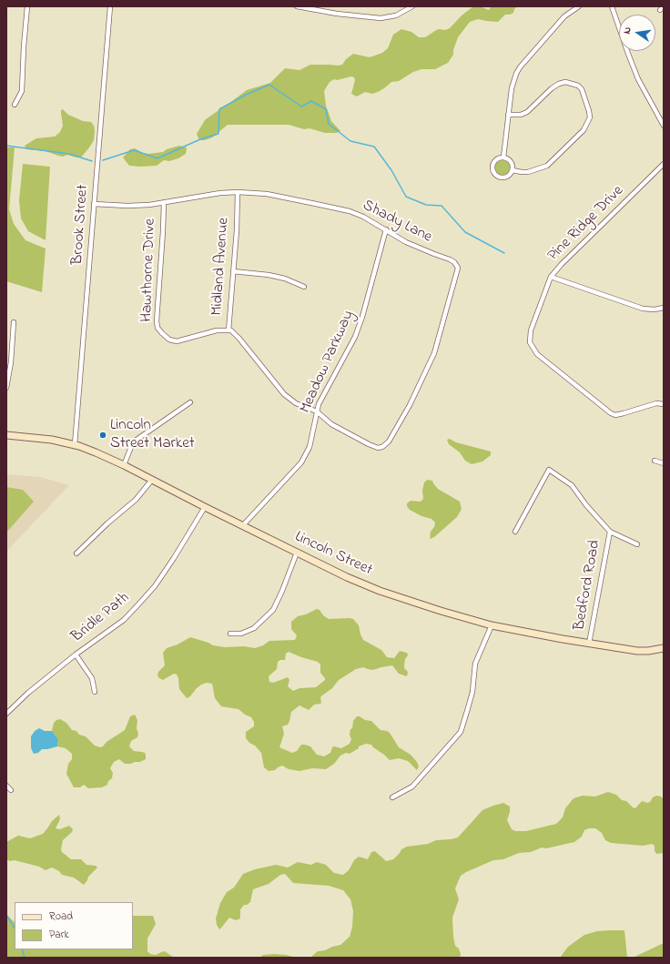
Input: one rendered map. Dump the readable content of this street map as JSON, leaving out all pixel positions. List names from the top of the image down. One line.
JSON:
{"streets":{"main road":["Lincoln Street"],"street":["Shady Lane","Pine Ridge Drive","Brook Street","Midland Avenue","Hawthorne Drive","Meadow Parkway","Bedford Road","Bridle Path"]},"crossings":[["Shady Lane","Brook Street"],["Shady Lane","Midland Avenue"],["Shady Lane","Hawthorne Drive"],["Shady Lane","Meadow Parkway"],["Brook Street","Lincoln Street"],["Midland Avenue","Hawthorne Drive"],["Midland Avenue","Meadow Parkway"],["Meadow Parkway","Lincoln Street"],["Lincoln Street","Bedford Road"],["Lincoln Street","Bridle Path"]],"places":["Lincoln Street Market"],"legend":["Road","Park"],"north":"left"}
